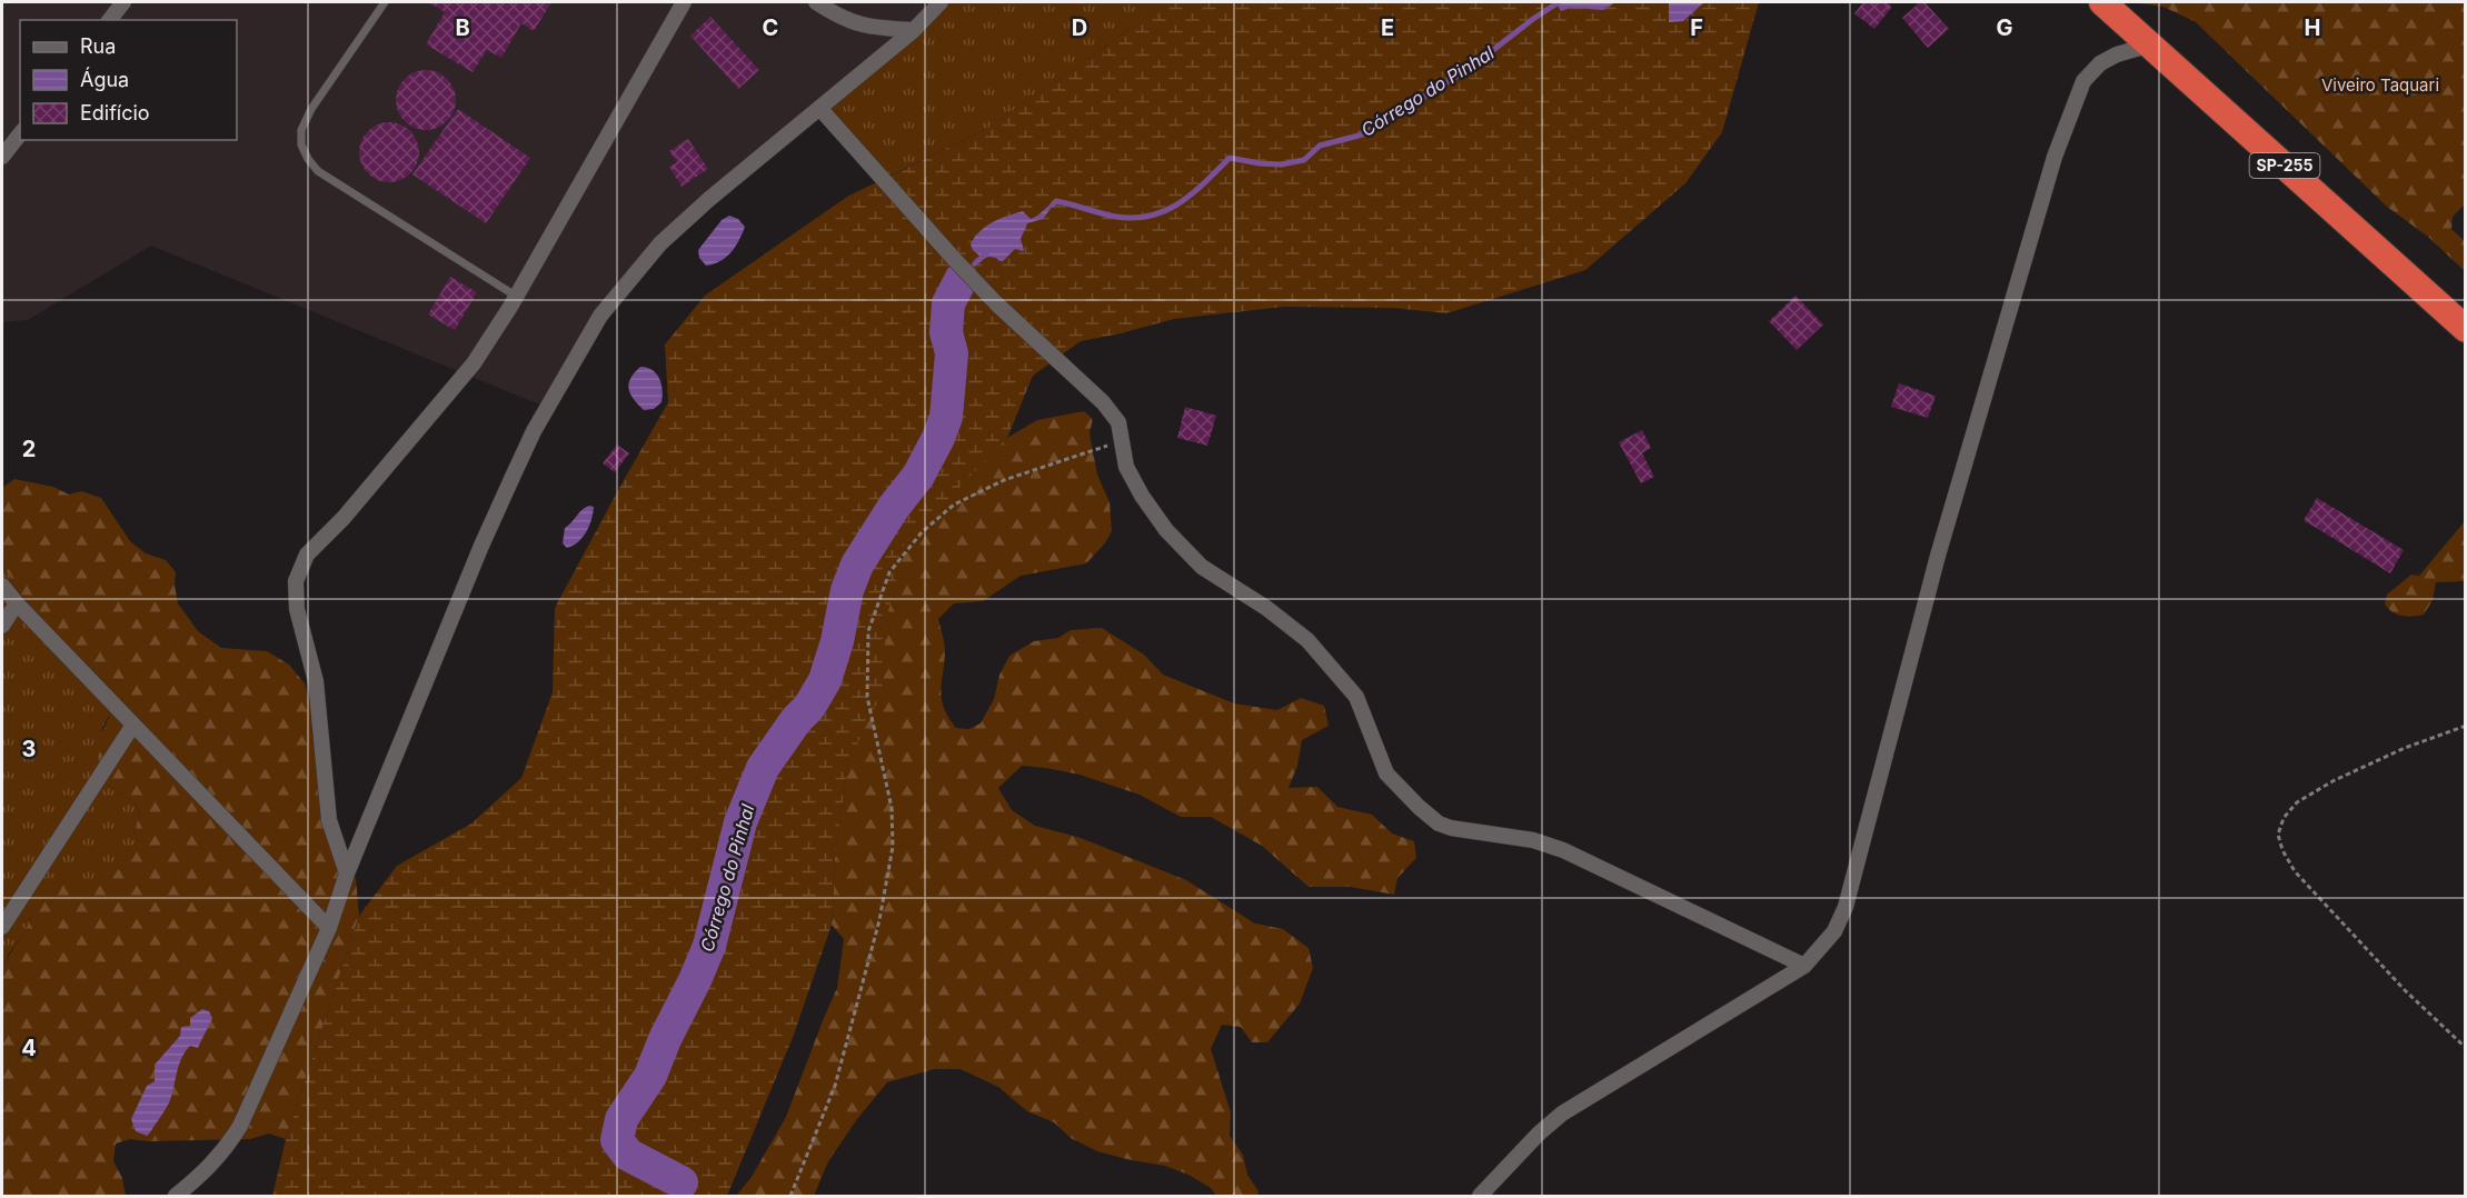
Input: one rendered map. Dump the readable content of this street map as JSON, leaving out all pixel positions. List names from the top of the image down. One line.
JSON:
{"streets":{"highway":["SP-255"]},"water":["Córrego do Pinhal"],"parks":["Viveiro Taquari"],"legend":["Rua","Água","Edifício"],"grid":{"columns":["B","C","D","E","F","G","H"],"rows":["2","3","4"]}}
